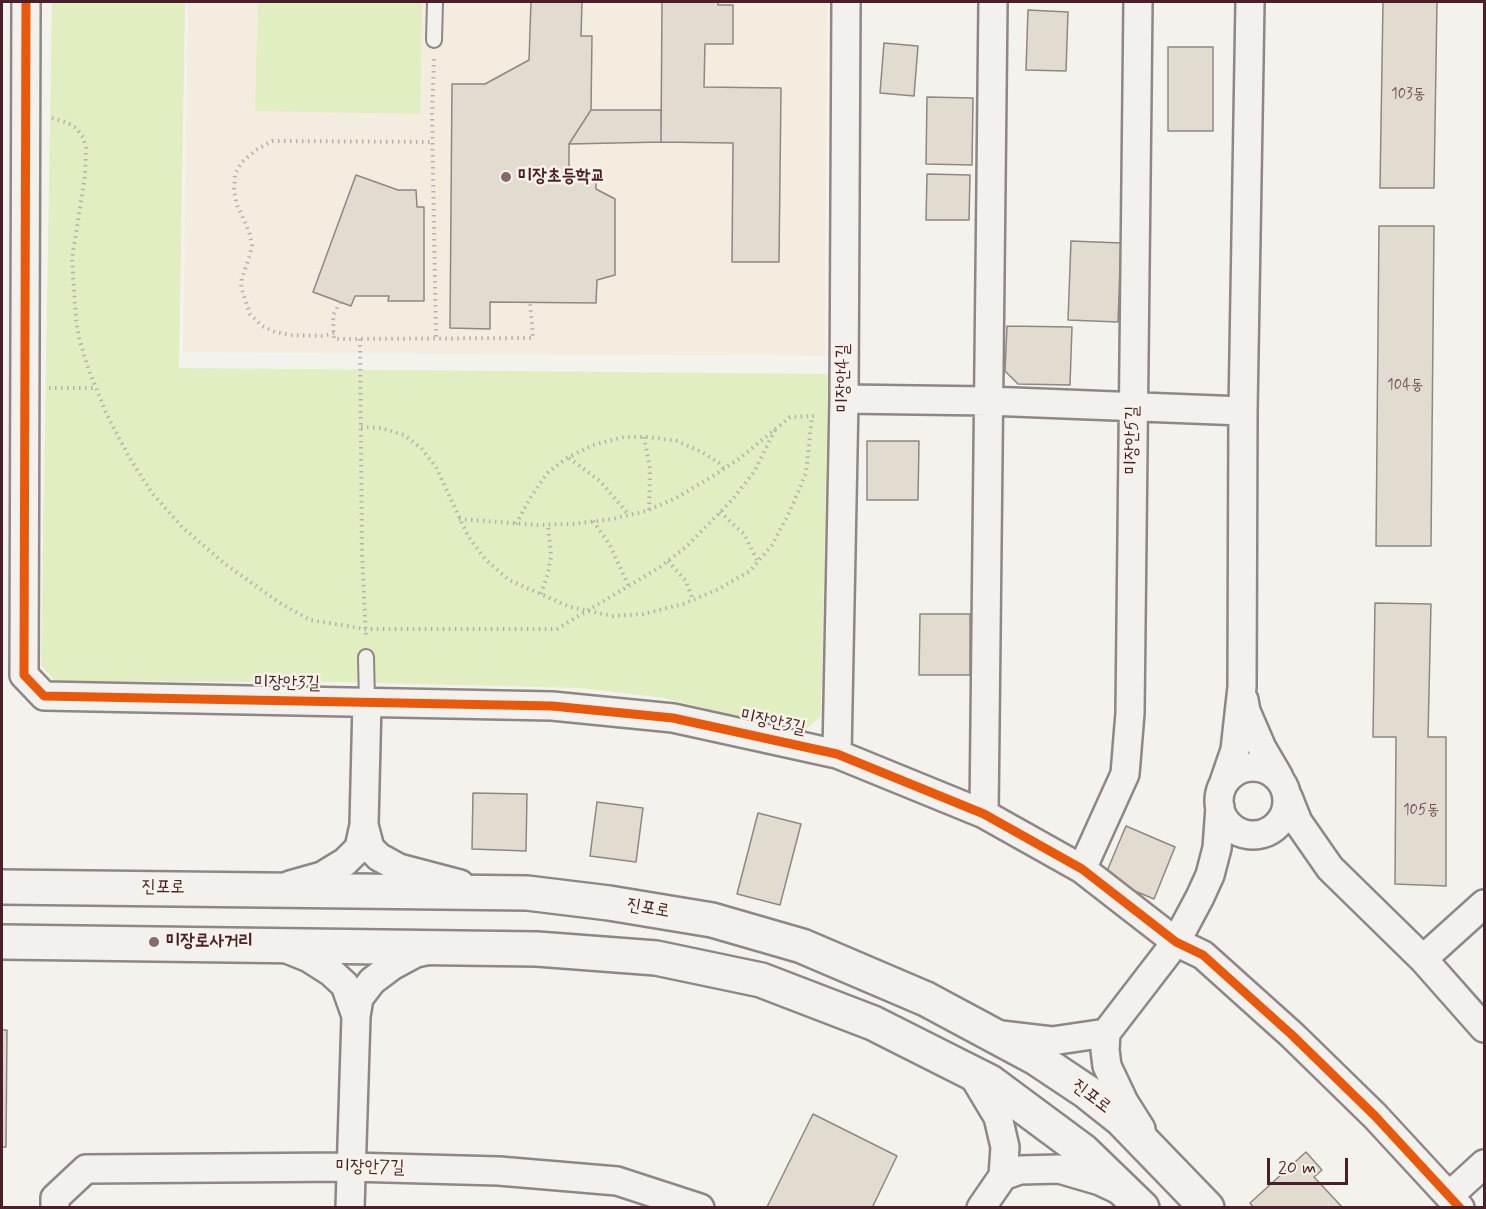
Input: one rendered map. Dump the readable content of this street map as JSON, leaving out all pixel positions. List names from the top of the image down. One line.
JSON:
{"streets":{"street":["미장안4길","미장안5길","미장안3길","진포로","미장안7길"]},"crossings":[["미장안4길","미장안3길"],["미장안5길","미장안3길"]],"places":["미장초등학교","미장로사거리"],"house_numbers":["103동","104동","105동"],"scale_bar":"20 m"}
